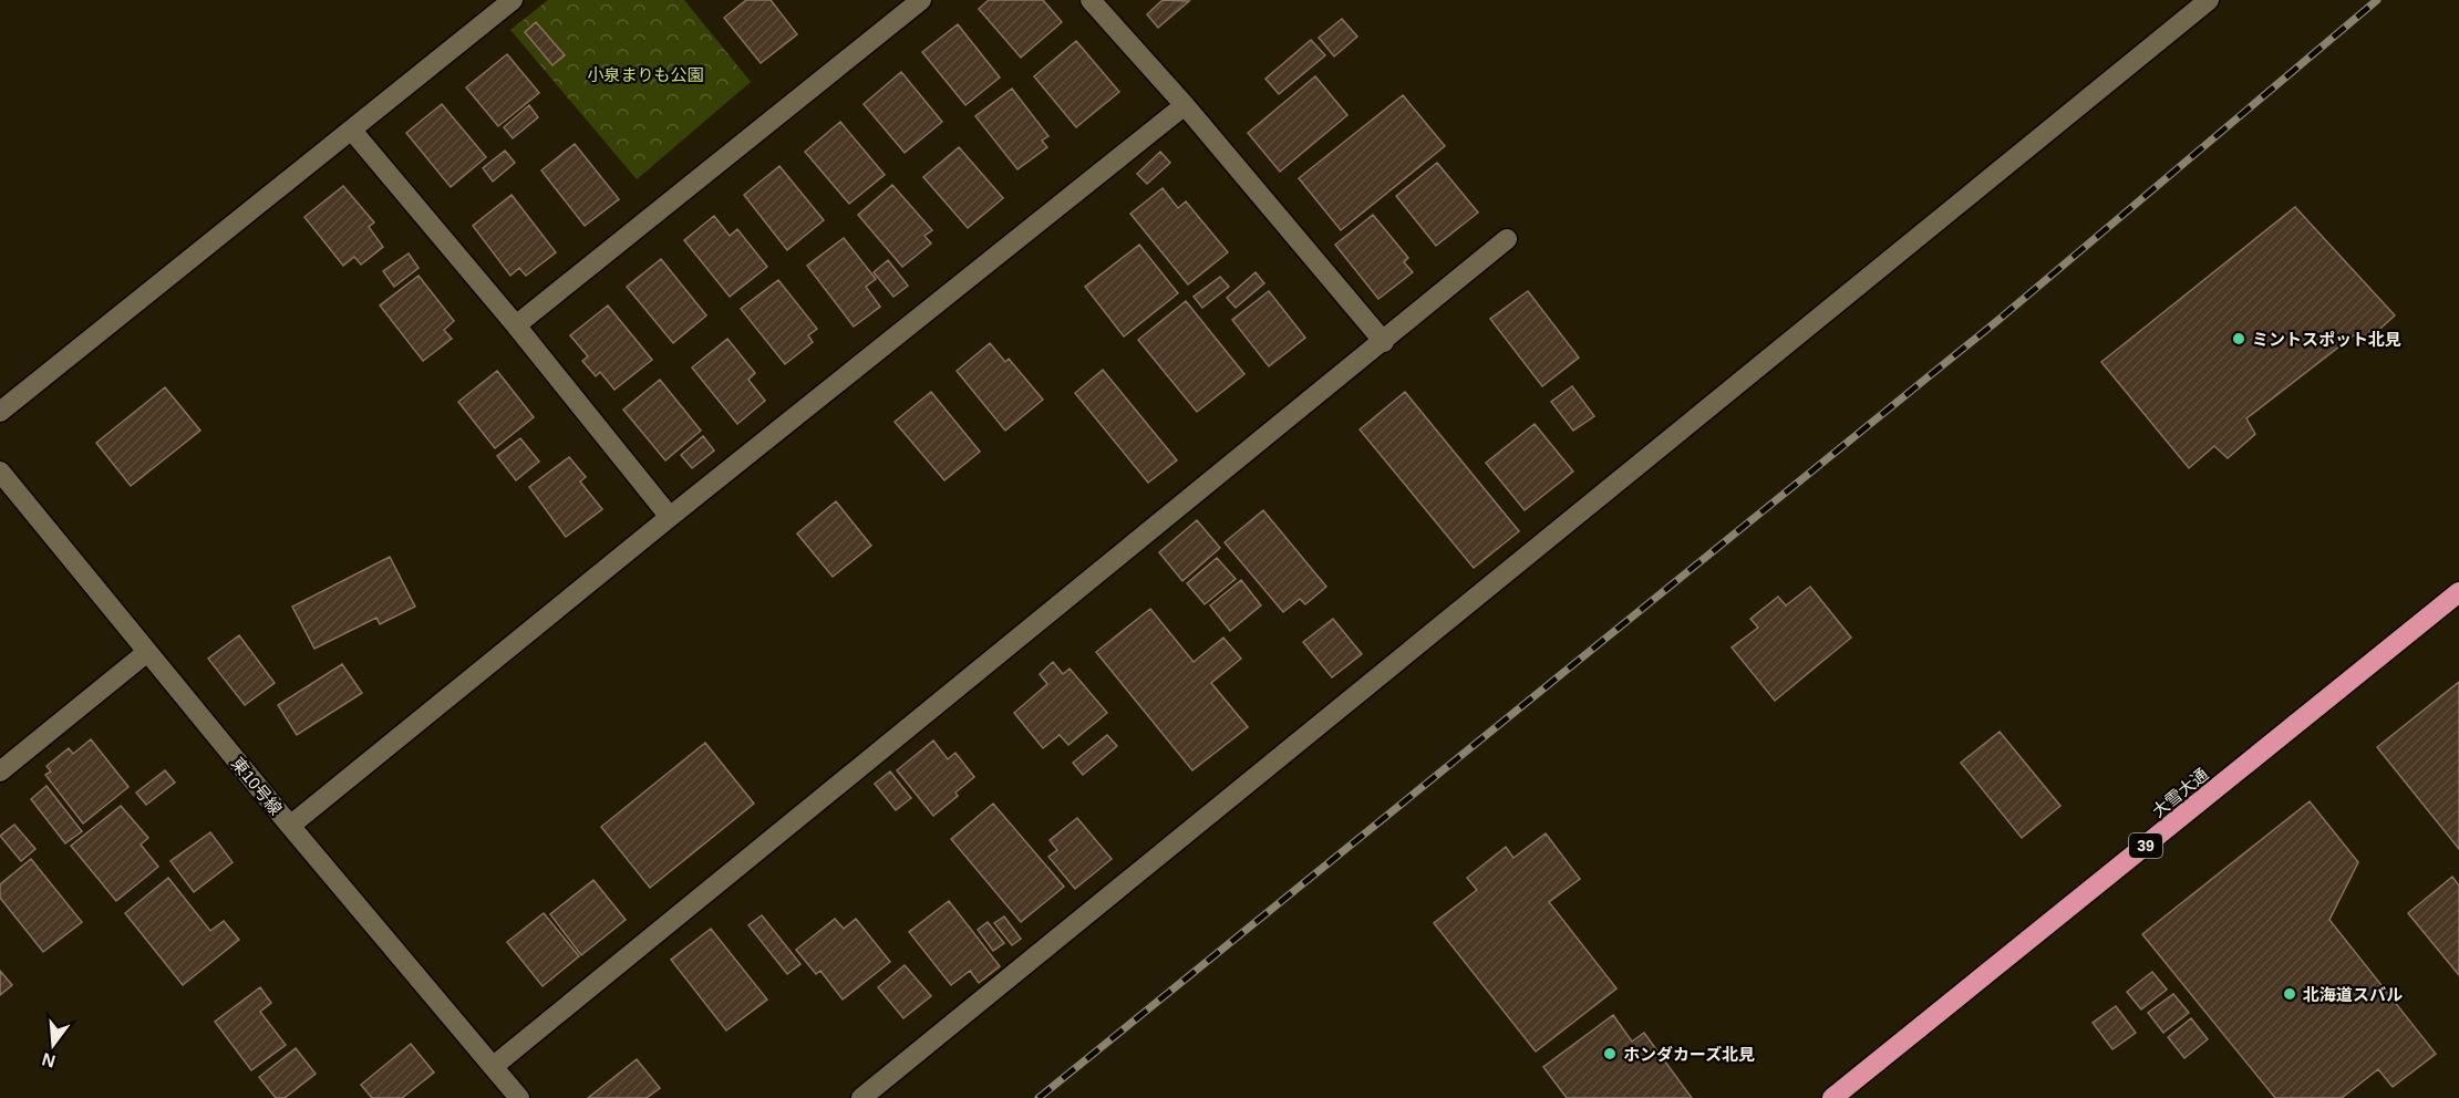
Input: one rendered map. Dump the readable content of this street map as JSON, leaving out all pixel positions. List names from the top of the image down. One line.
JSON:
{"streets":{"highway":["大雪大通","39"],"street":["東10号線"]},"parks":["小泉まりも公園"],"places":["ミントスポット北見","北海道スバル","ホンダカーズ北見"],"north":"bottom"}
